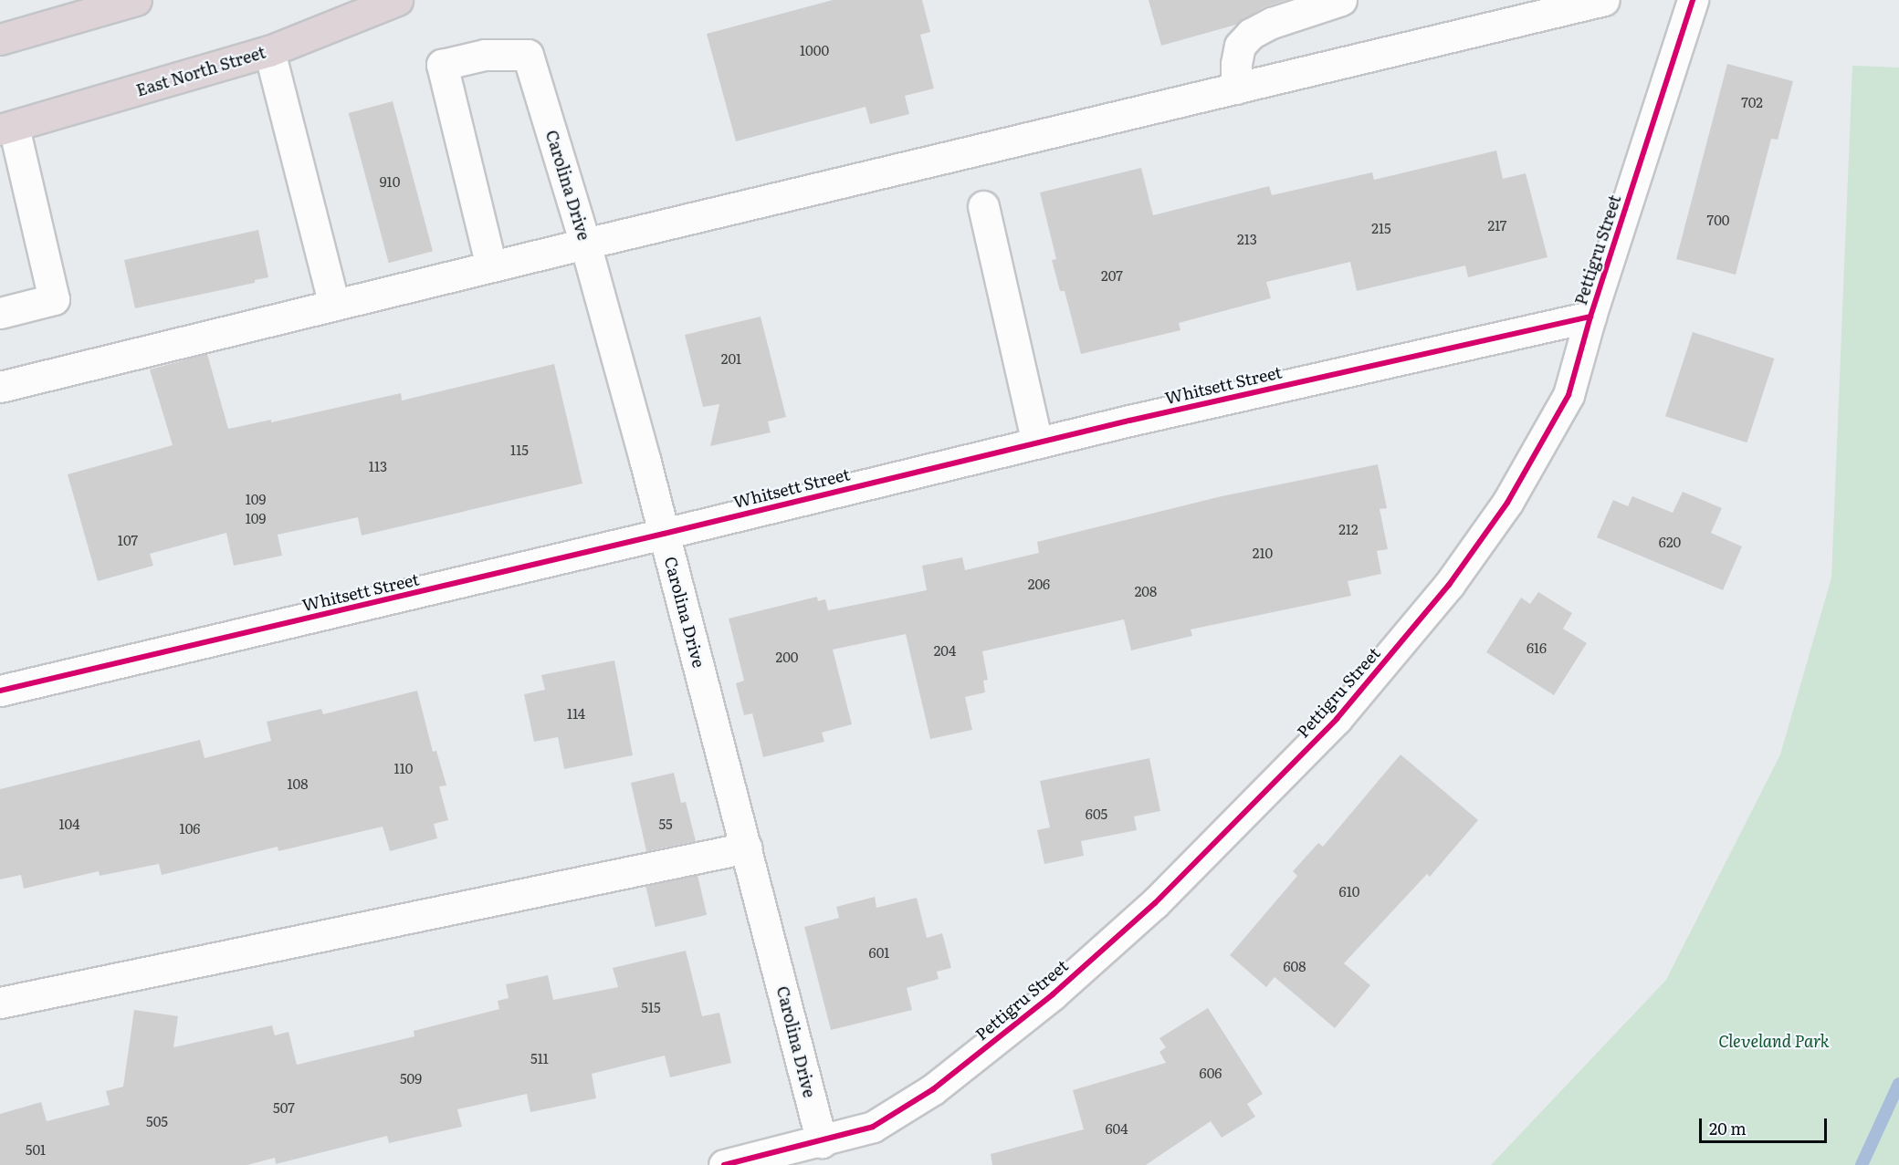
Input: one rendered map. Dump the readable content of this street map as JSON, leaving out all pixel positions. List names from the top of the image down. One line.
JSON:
{"streets":{"highway":["East North Street"],"street":["Carolina Drive","Pettigru Street","Whitsett Street"]},"crossings":[["Carolina Drive","Pettigru Street"],["Carolina Drive","Whitsett Street"],["Pettigru Street","Whitsett Street"]],"parks":["Cleveland Park"],"house_numbers":["1000","702","910","700","217","215","213","207","201","115","113","109","109","212","107","620","210","206","208","616","204","200","114","110","108","605","104","55","106","610","601","608","515","511","606","509","507","505","604","501"],"scale_bar":"20 m"}
